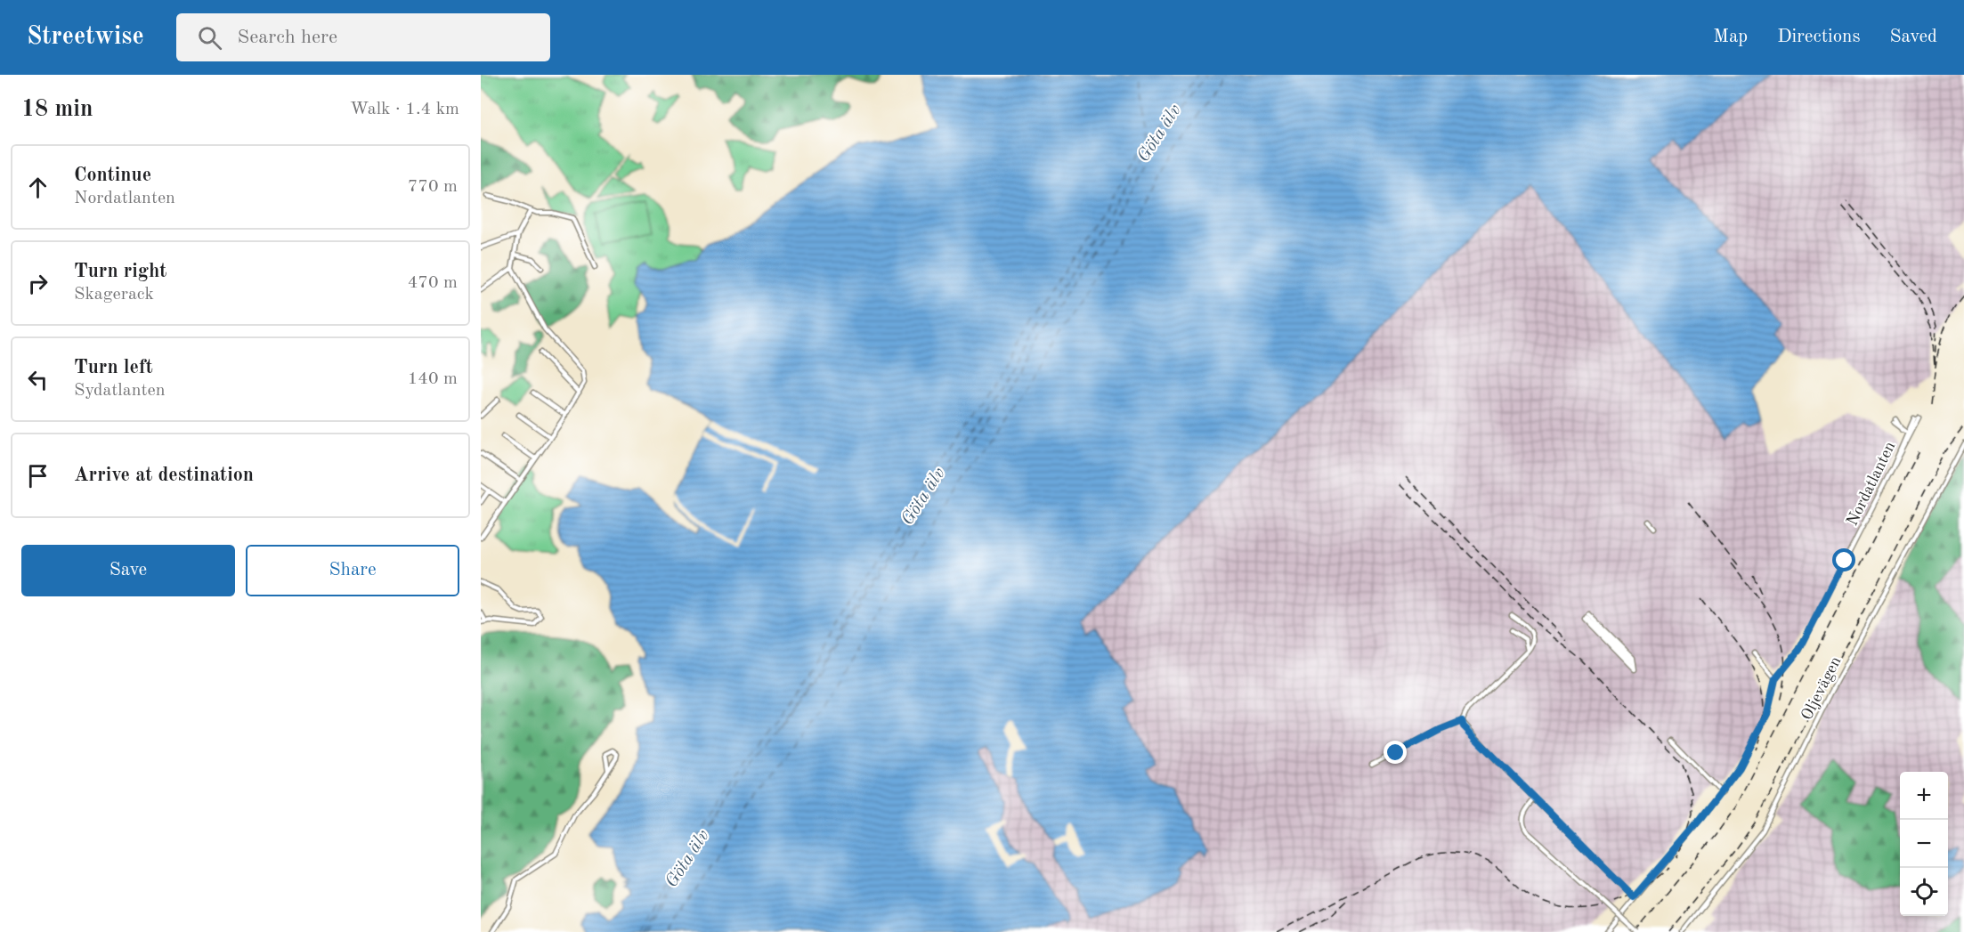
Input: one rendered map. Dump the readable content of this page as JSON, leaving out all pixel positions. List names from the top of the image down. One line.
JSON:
{"streets":{"street":["Nordatlanten","Oljevägen"]},"water":["Göta älv"],"page":{"header":"Streetwise","search":"Search here","nav":["Map","Directions","Saved"],"heading":["18 min","Walk · 1.4 km"],"list":[["Continue","Nordatlanten","770 m"],["Turn right","Skagerack","470 m"],["Turn left","Sydatlanten","140 m"],"Arrive at destination"],"buttons":["Save","Share"],"map_buttons":["+","−"]}}
